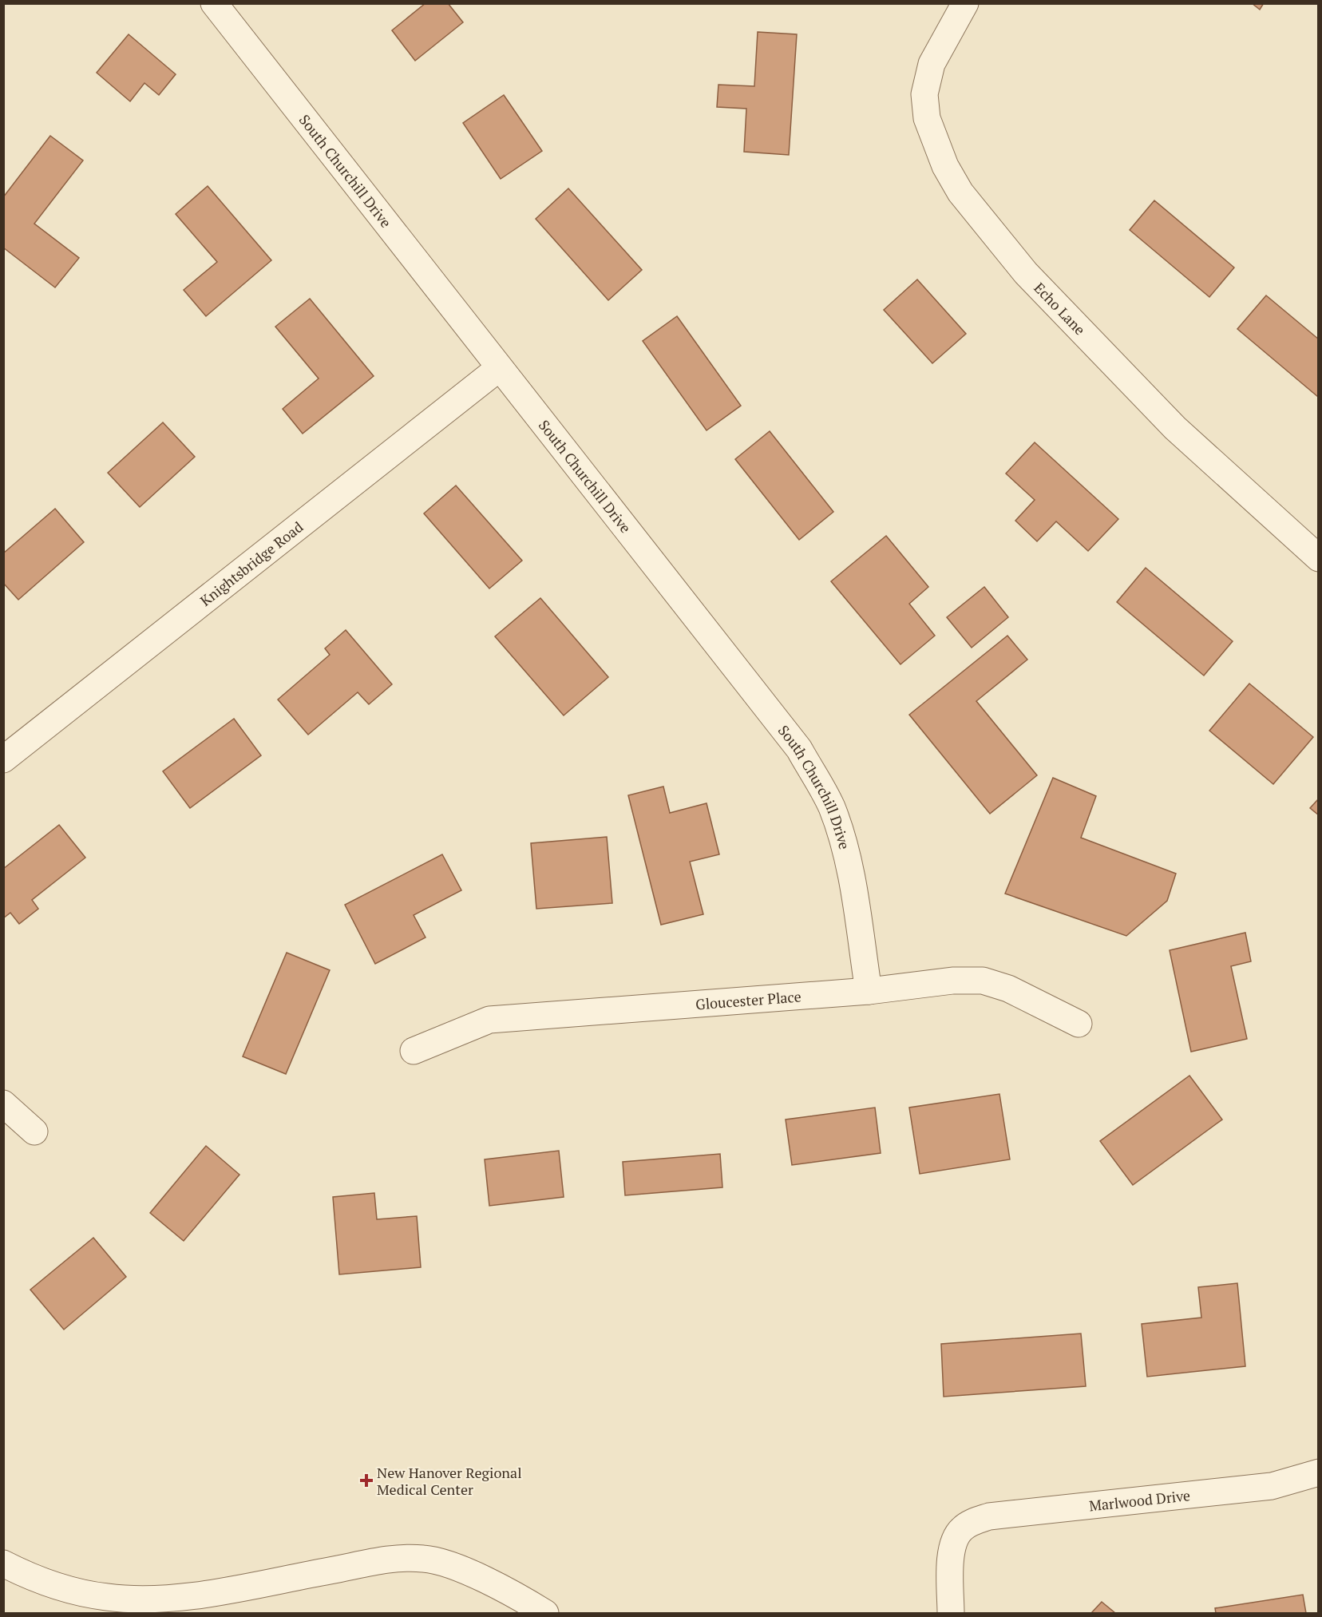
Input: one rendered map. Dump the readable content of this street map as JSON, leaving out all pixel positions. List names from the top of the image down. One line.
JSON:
{"streets":{"street":["South Churchill Drive","Echo Lane","Knightsbridge Road","Gloucester Place","Marlwood Drive"]},"crossings":[["South Churchill Drive","Knightsbridge Road"],["South Churchill Drive","Gloucester Place"]],"places":{"health":["New Hanover Regional Medical Center"]}}
